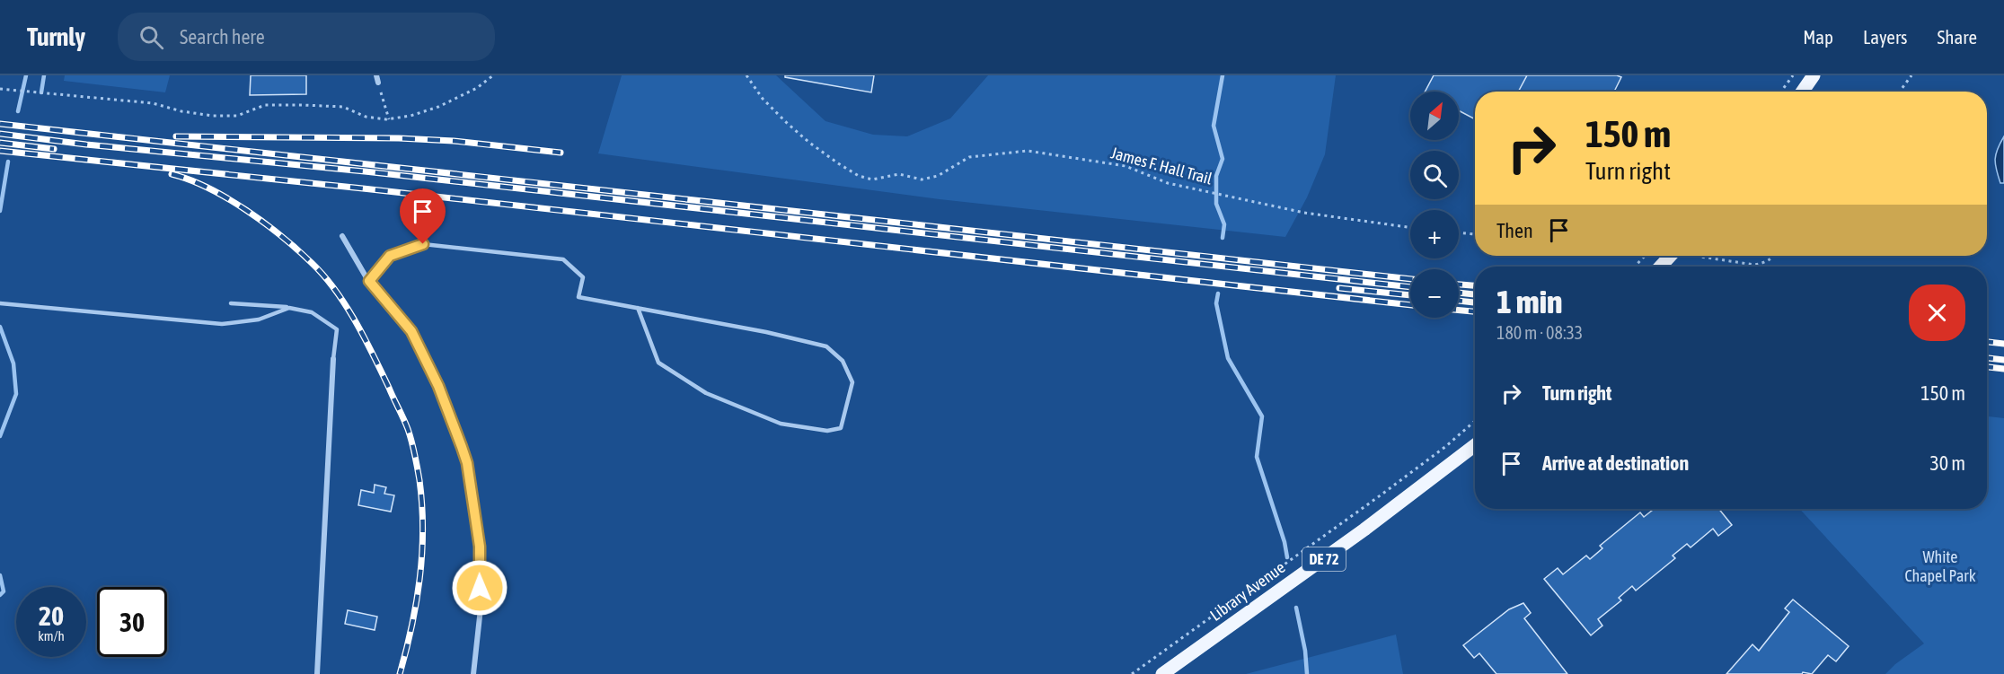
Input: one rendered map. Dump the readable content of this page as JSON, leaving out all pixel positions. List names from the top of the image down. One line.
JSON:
{"streets":{"main road":["DE 72","Library Avenue"],"path":["James F. Hall Trail"]},"parks":["White Chapel Park"],"north":"top right","page":{"header":"Turnly","search":"Search here","nav":["Map","Layers","Share"],"map_buttons":["+","−"],"turn":["150 m","Turn right"],"then":"Then","heading":["1 min","180 m · 08:33"],"list":[{"name":"Turn right","value":"150 m"},{"name":"Arrive at destination","value":"30 m"}],"speed":"20 km/h","limit":"30"}}
